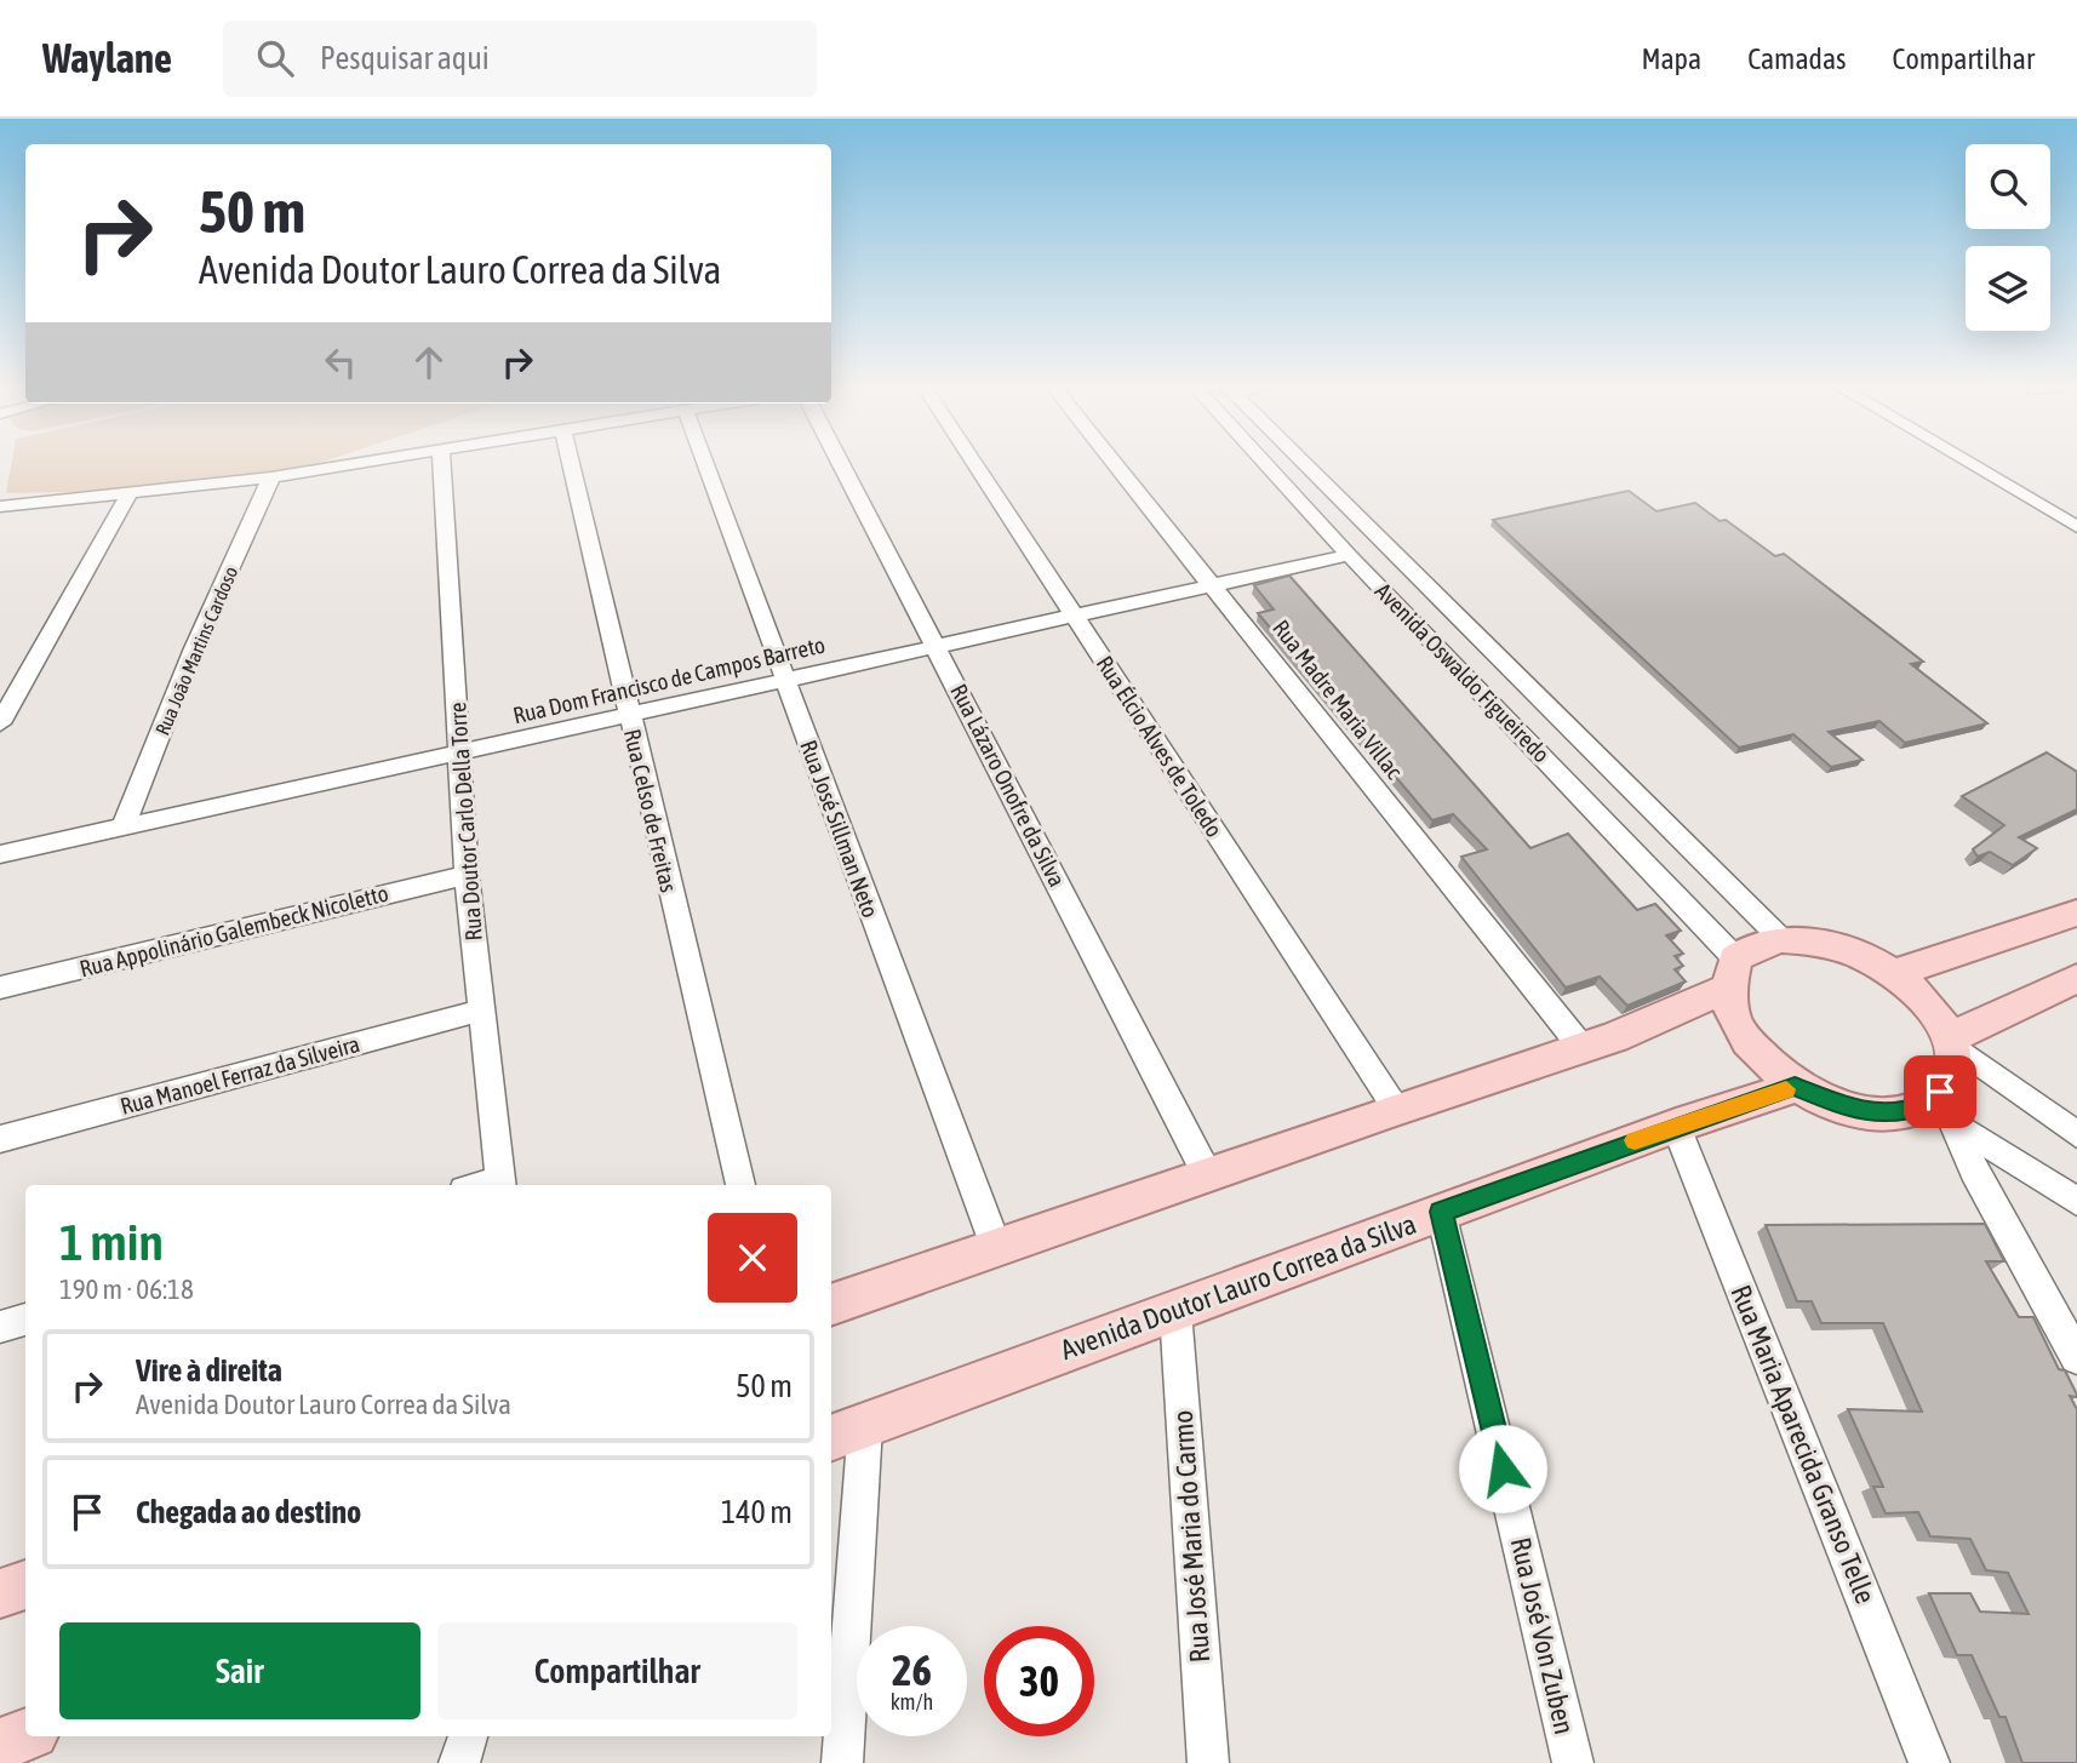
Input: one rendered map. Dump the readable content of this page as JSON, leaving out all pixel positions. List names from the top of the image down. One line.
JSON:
{"streets":{"main road":["Avenida Doutor Lauro Correa da Silva"],"street":["Rua João Martins Cardoso","Avenida Oswaldo Figueiredo","Rua Dom Francisco de Campos Barreto","Rua Madre Maria Villac","Rua Élcio Alves de Toledo","Rua Lázaro Onofre da Silva","Rua Celso de Freitas","Rua Doutor Carlo Della Torre","Rua José Sillman Neto","Rua Appolinário Galembeck Nicoletto","Rua Manoel Ferraz da Silveira","Rua Maria Aparecida Granso Telle","Rua José Maria do Carmo","Rua José Von Zuben"]},"crossings":[["Rua João Martins Cardoso","Rua Dom Francisco de Campos Barreto"],["Avenida Oswaldo Figueiredo","Rua Dom Francisco de Campos Barreto"],["Avenida Oswaldo Figueiredo","Avenida Doutor Lauro Correa da Silva"],["Rua Dom Francisco de Campos Barreto","Rua Madre Maria Villac"],["Rua Dom Francisco de Campos Barreto","Rua Élcio Alves de Toledo"],["Rua Dom Francisco de Campos Barreto","Rua Lázaro Onofre da Silva"],["Rua Dom Francisco de Campos Barreto","Rua Celso de Freitas"],["Rua Dom Francisco de Campos Barreto","Rua Doutor Carlo Della Torre"],["Rua Dom Francisco de Campos Barreto","Rua José Sillman Neto"],["Rua Doutor Carlo Della Torre","Rua Appolinário Galembeck Nicoletto"],["Rua Doutor Carlo Della Torre","Rua Manoel Ferraz da Silveira"],["Avenida Doutor Lauro Correa da Silva","Rua Maria Aparecida Granso Telle"],["Avenida Doutor Lauro Correa da Silva","Rua José Maria do Carmo"],["Avenida Doutor Lauro Correa da Silva","Rua José Von Zuben"]],"page":{"header":"Waylane","search":"Pesquisar aqui","nav":["Mapa","Camadas","Compartilhar"],"turn":["50 m","Avenida Doutor Lauro Correa da Silva"],"heading":["1 min","190 m · 06:18"],"list":[{"name":"Vire à direita","note":"Avenida Doutor Lauro Correa da Silva","value":"50 m"},{"name":"Chegada ao destino","value":"140 m"}],"buttons":["Sair","Compartilhar"],"speed":"26 km/h","limit":"30"}}
